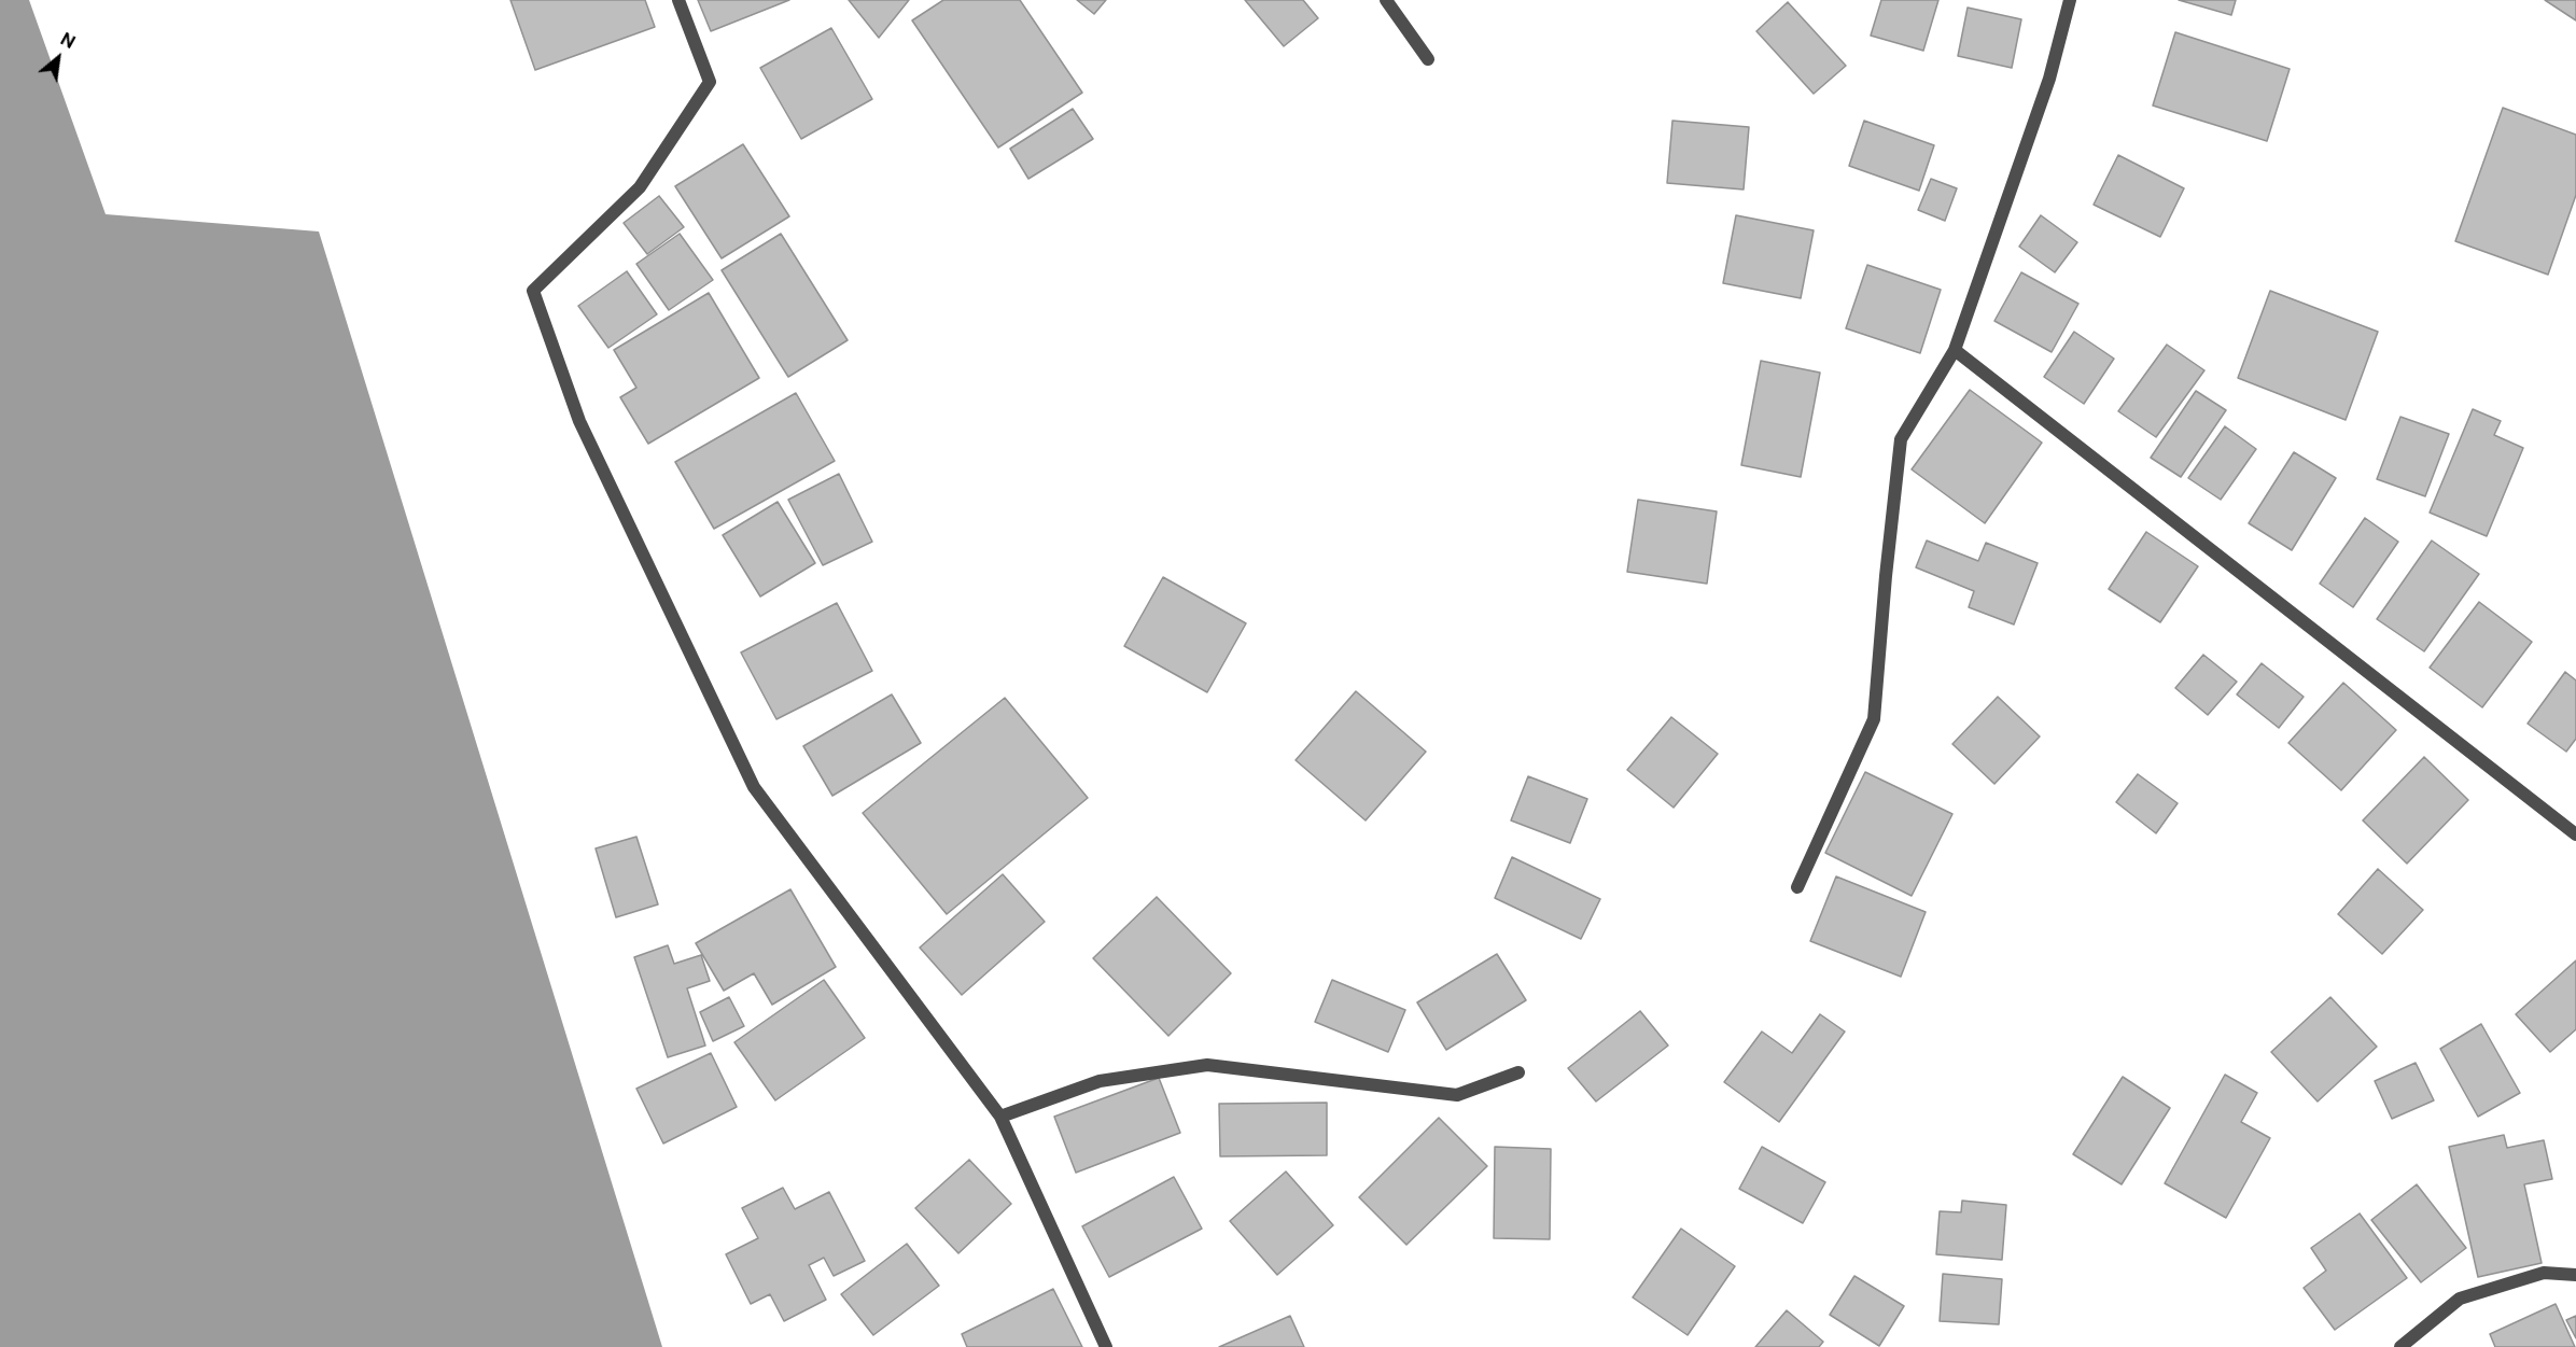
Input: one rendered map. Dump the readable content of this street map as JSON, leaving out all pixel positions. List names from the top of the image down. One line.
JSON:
{"north":"top right"}
